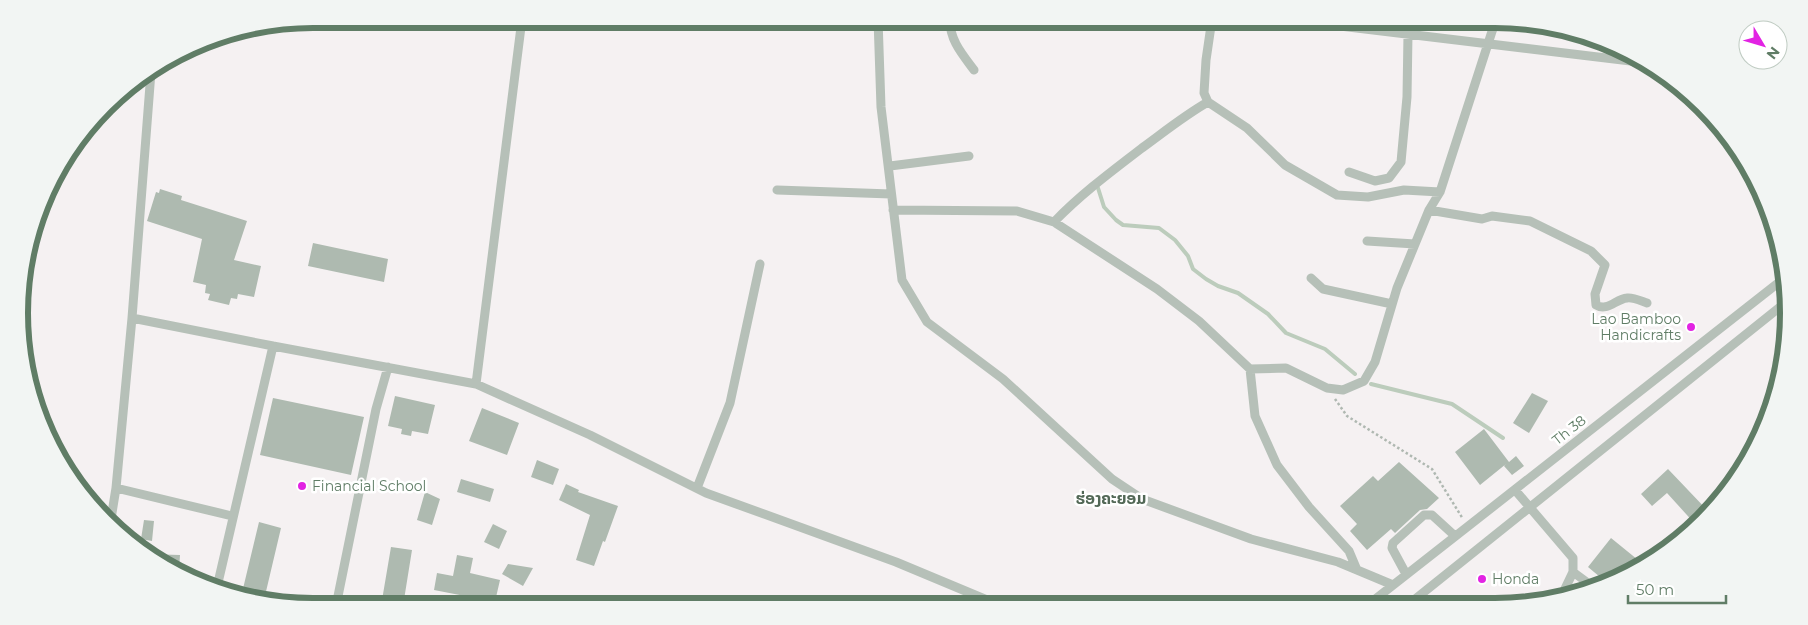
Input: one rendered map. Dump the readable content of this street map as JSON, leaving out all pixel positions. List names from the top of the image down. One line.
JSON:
{"streets":{"street":["Th 38"]},"districts":["ຮ່ອງຄະຍອມ"],"places":["Lao Bamboo Handicrafts","Financial School","Honda"],"scale_bar":"50 m","north":"bottom right"}
